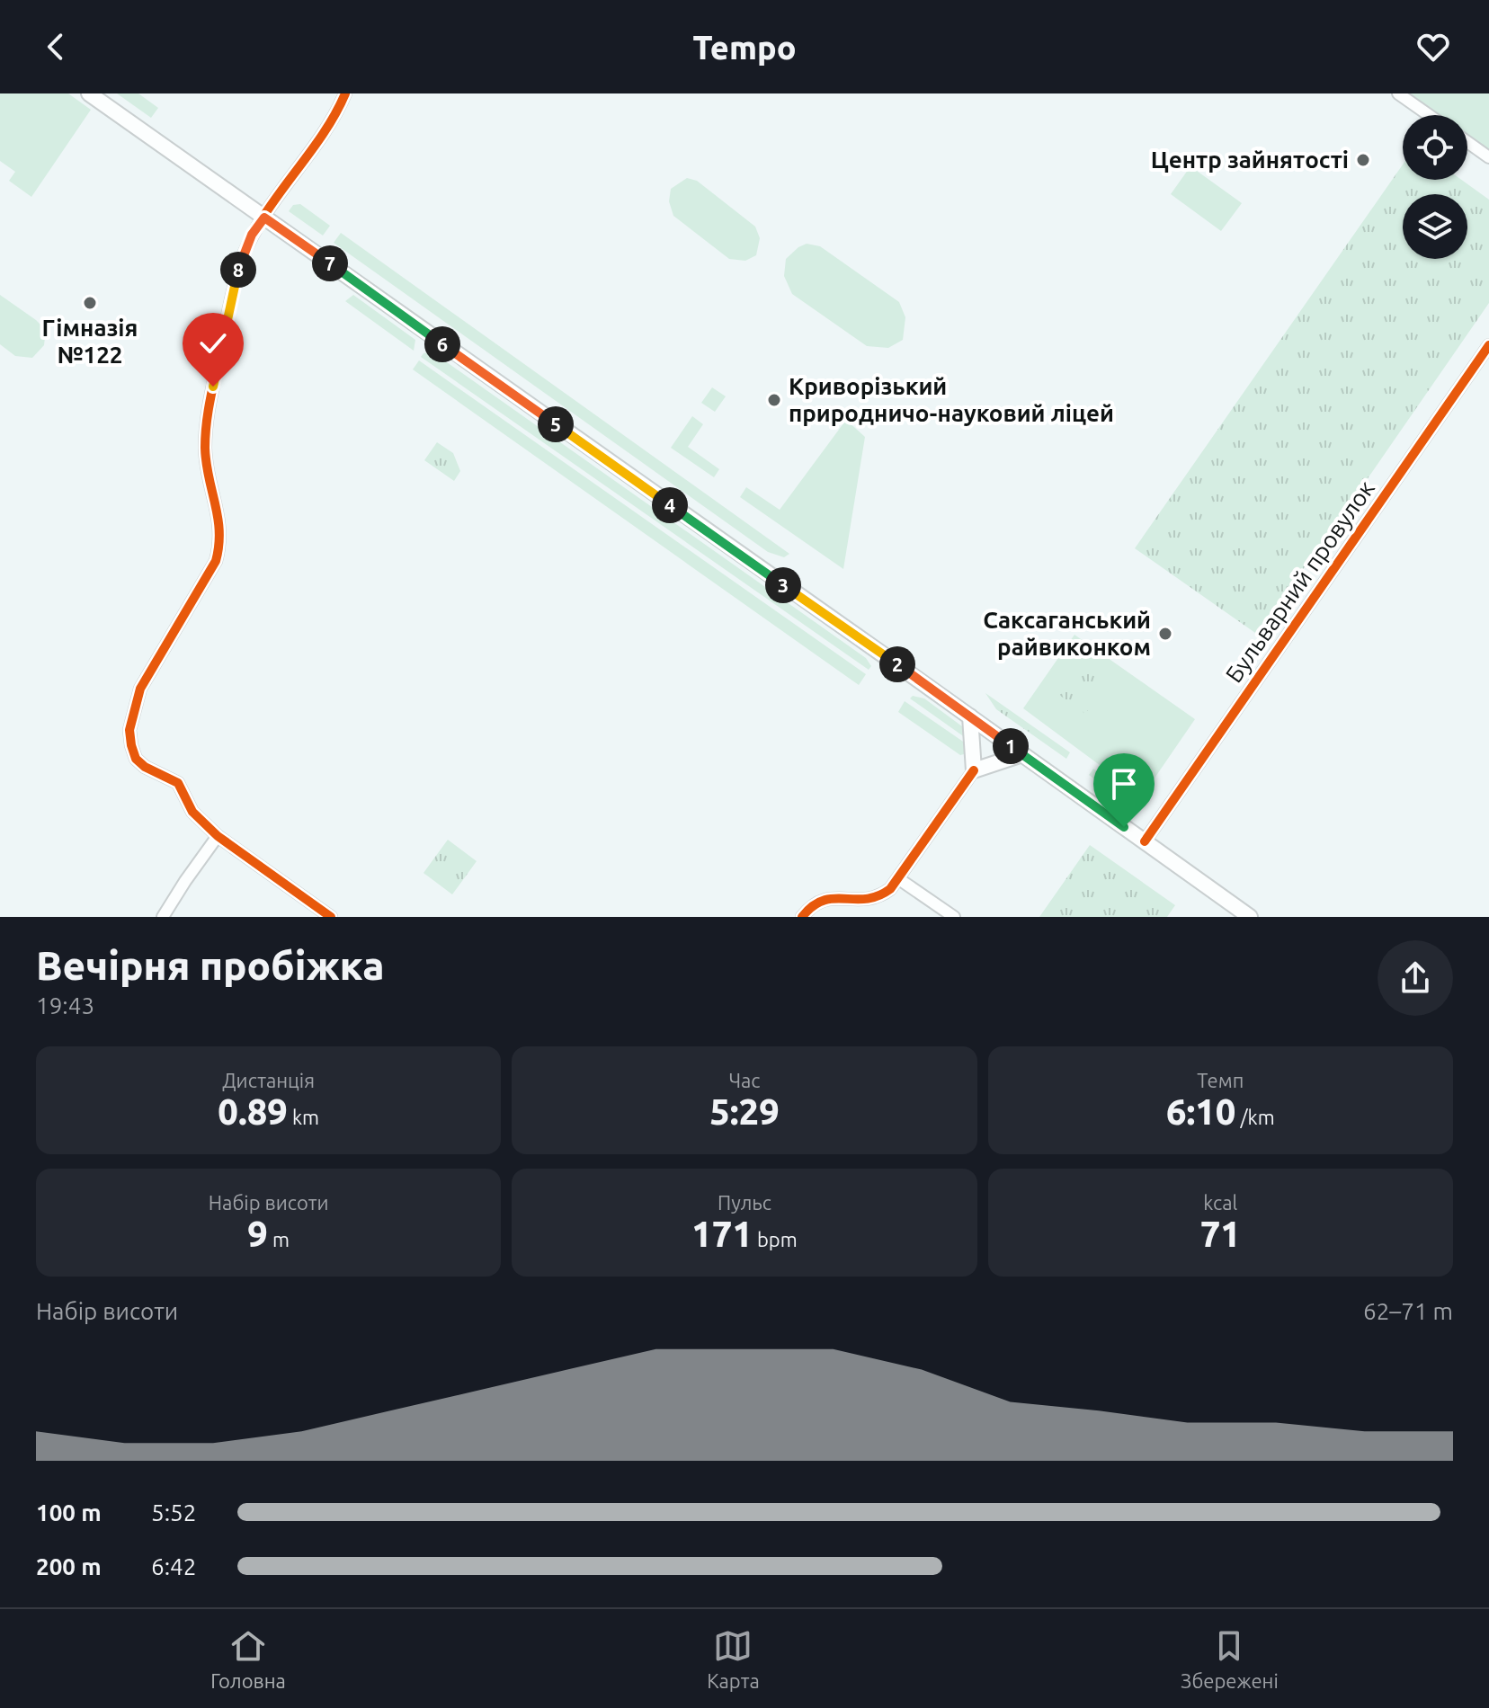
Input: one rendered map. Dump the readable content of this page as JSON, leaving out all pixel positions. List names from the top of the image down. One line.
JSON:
{"streets":{"street":["Бульварний провулок"]},"places":["Центр зайнятості","Гімназія №122","Криворізький природничо-науковий ліцей","Саксаганський райвиконком"],"page":{"header":"Tempo","pins":["7","8","6","5","4","3","2","1"],"heading":["Вечірня пробіжка","19:43"],"stats":[["Дистанція","0.89 km"],["Час","5:29"],["Темп","6:10 /km"],["Набір висоти","9 m"],["Пульс","171 bpm"],["kcal","71"]],"chart":["Набір висоти","62–71 m"],"list":[{"name":"100 m","note":"5:52"},{"name":"200 m","note":"6:42"}],"tabs":["Головна","Карта","Збережені"]}}
